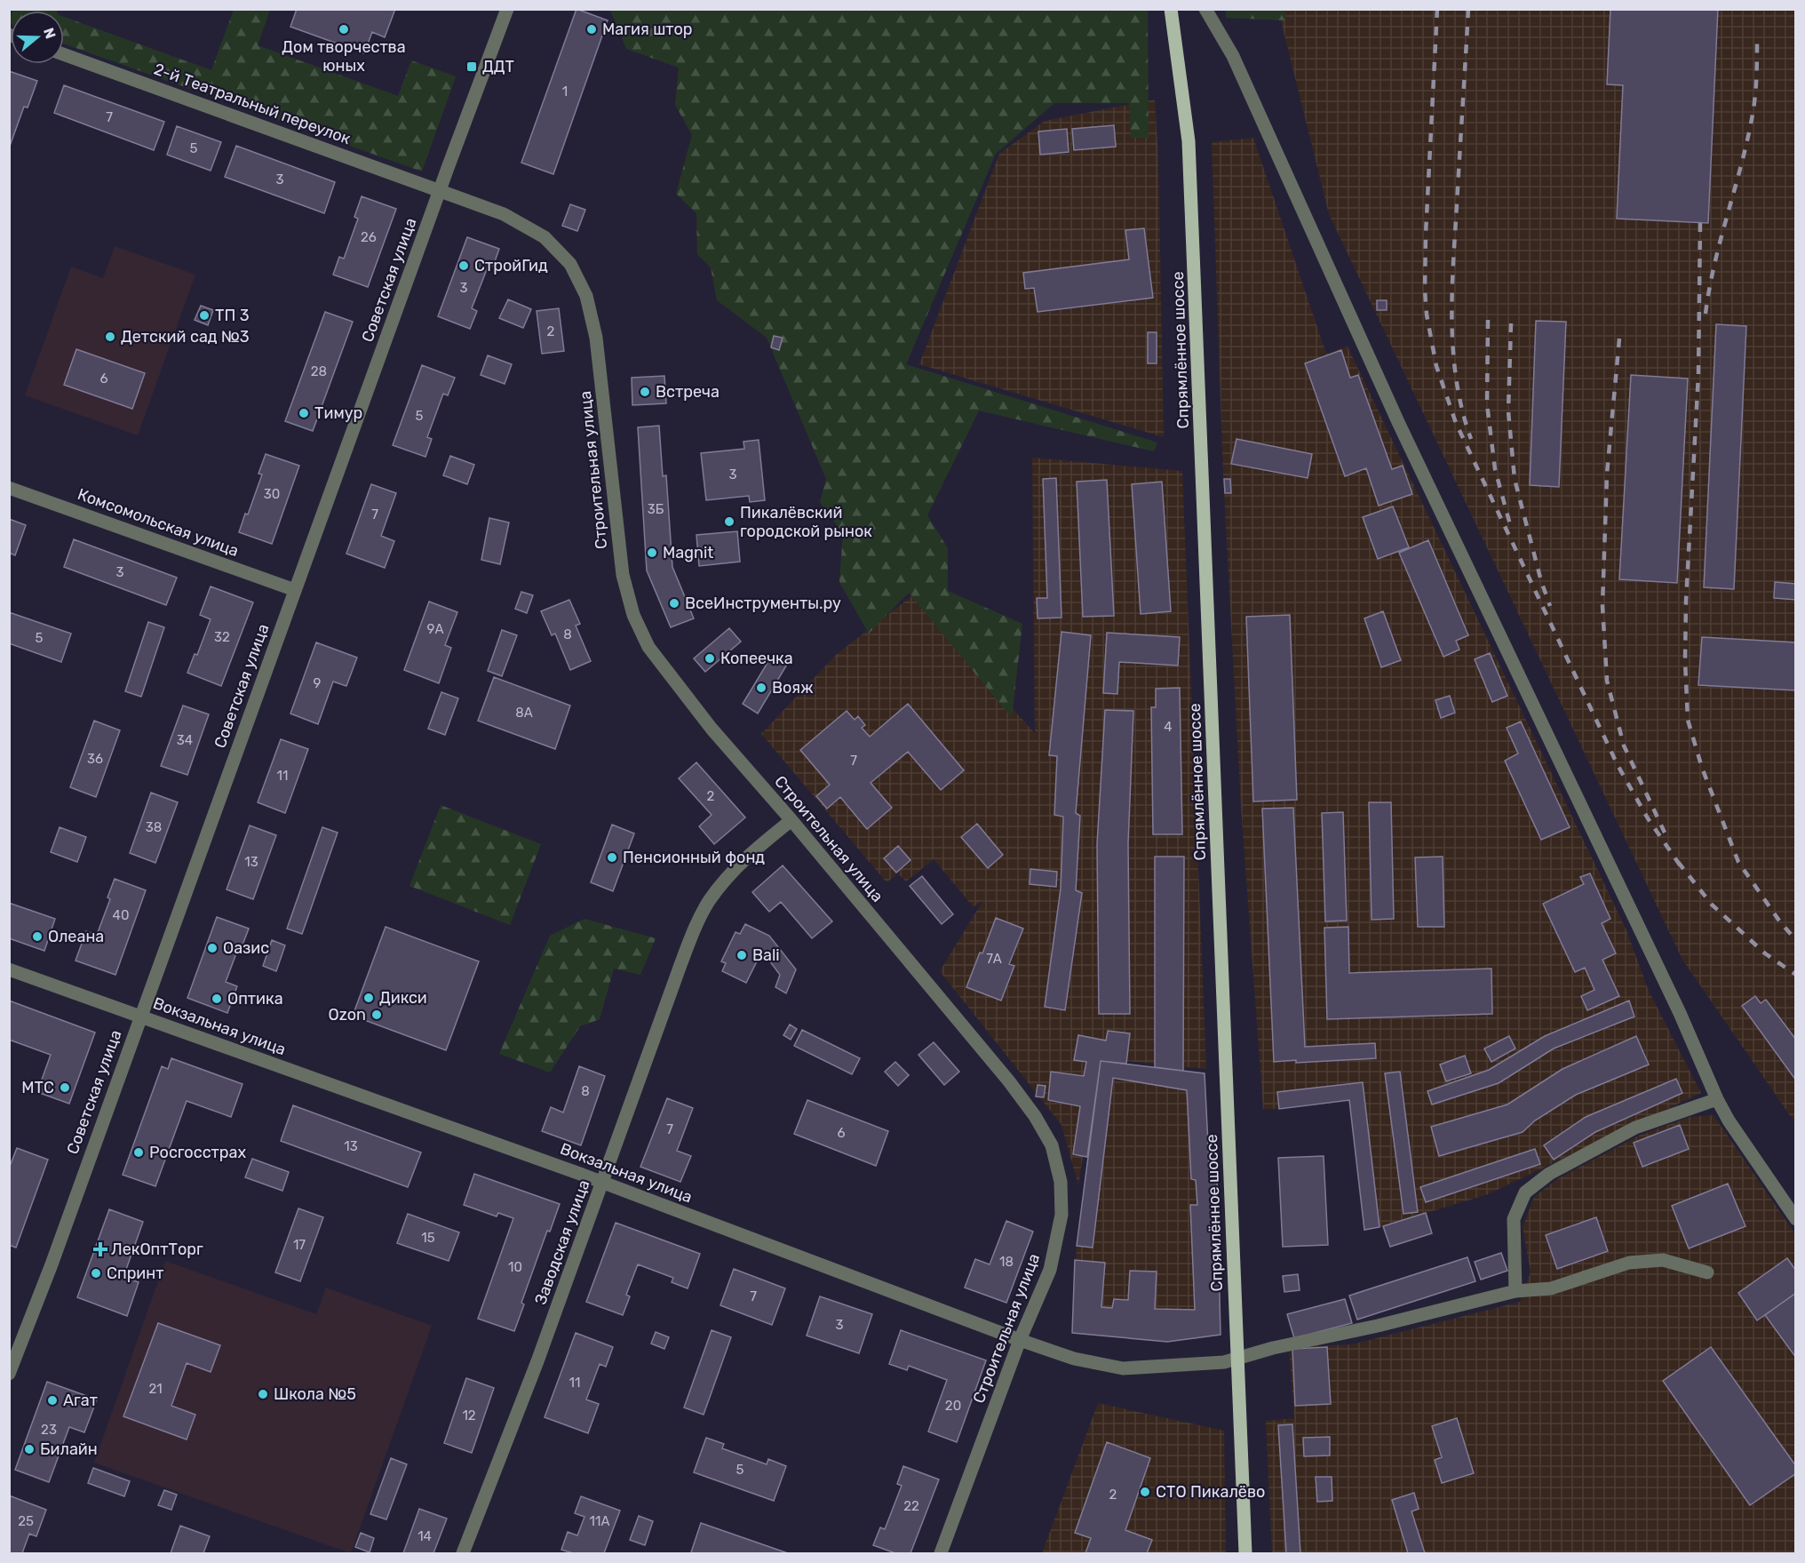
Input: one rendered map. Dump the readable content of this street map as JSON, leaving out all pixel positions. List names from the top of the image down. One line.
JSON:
{"streets":{"main road":["Спрямлённое шоссе"],"street":["2-й Театральный переулок","Советская улица","Строительная улица","Комсомольская улица","Вокзальная улица","Заводская улица"]},"crossings":[["2-й Театральный переулок","Советская улица"],["2-й Театральный переулок","Строительная улица"],["Советская улица","Строительная улица"],["Советская улица","Комсомольская улица"],["Советская улица","Вокзальная улица"],["Спрямлённое шоссе","Вокзальная улица"],["Строительная улица","Вокзальная улица"],["Строительная улица","Заводская улица"],["Вокзальная улица","Заводская улица"]],"places":{"other":["Дом творчества юных","Магия штор","СтройГид","ТП 3","Детский сад №3","Встреча","Тимур","Пикалёвский городской рынок","Magnit","ВсеИнструменты.ру","Копеечка","Вояж","Пенсионный фонд","Олеана","Оазис","Bali","Дикси","Оптика","Ozon","МТС","Росгосстрах","Спринт","Школа №5","Агат","Билайн","СТО Пикалёво"],"transit":["ДДТ"],"health":["ЛекОптТорг"]},"house_numbers":["1","7","5","3","26","3","2","28","6","5","3","30","3Б","7","3","9А","8","32","5","9","8А","4","34","36","7","11","2","38","13","40","7А","8","7","6","13","15","17","18","10","7","3","11","21","20","12","23","5","2","22","25","11А","14"],"north":"right"}
